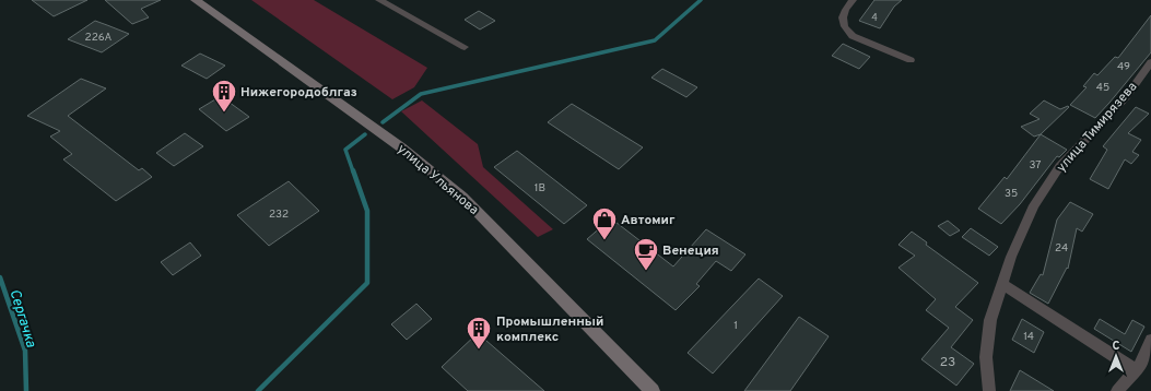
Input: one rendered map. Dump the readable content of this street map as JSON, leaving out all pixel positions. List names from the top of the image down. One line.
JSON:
{"streets":{"main road":["улица Ульянова"],"street":["улица Тимирязева"]},"water":["Сергачка"],"places":{"building":["Нижегородоблгаз","Промышленный комплекс"],"shop":["Автомиг"],"cafe":["Венеция"]},"house_numbers":["4","226А","49","45","37","1В","35","232","24","1","14","23"],"north":"top"}
